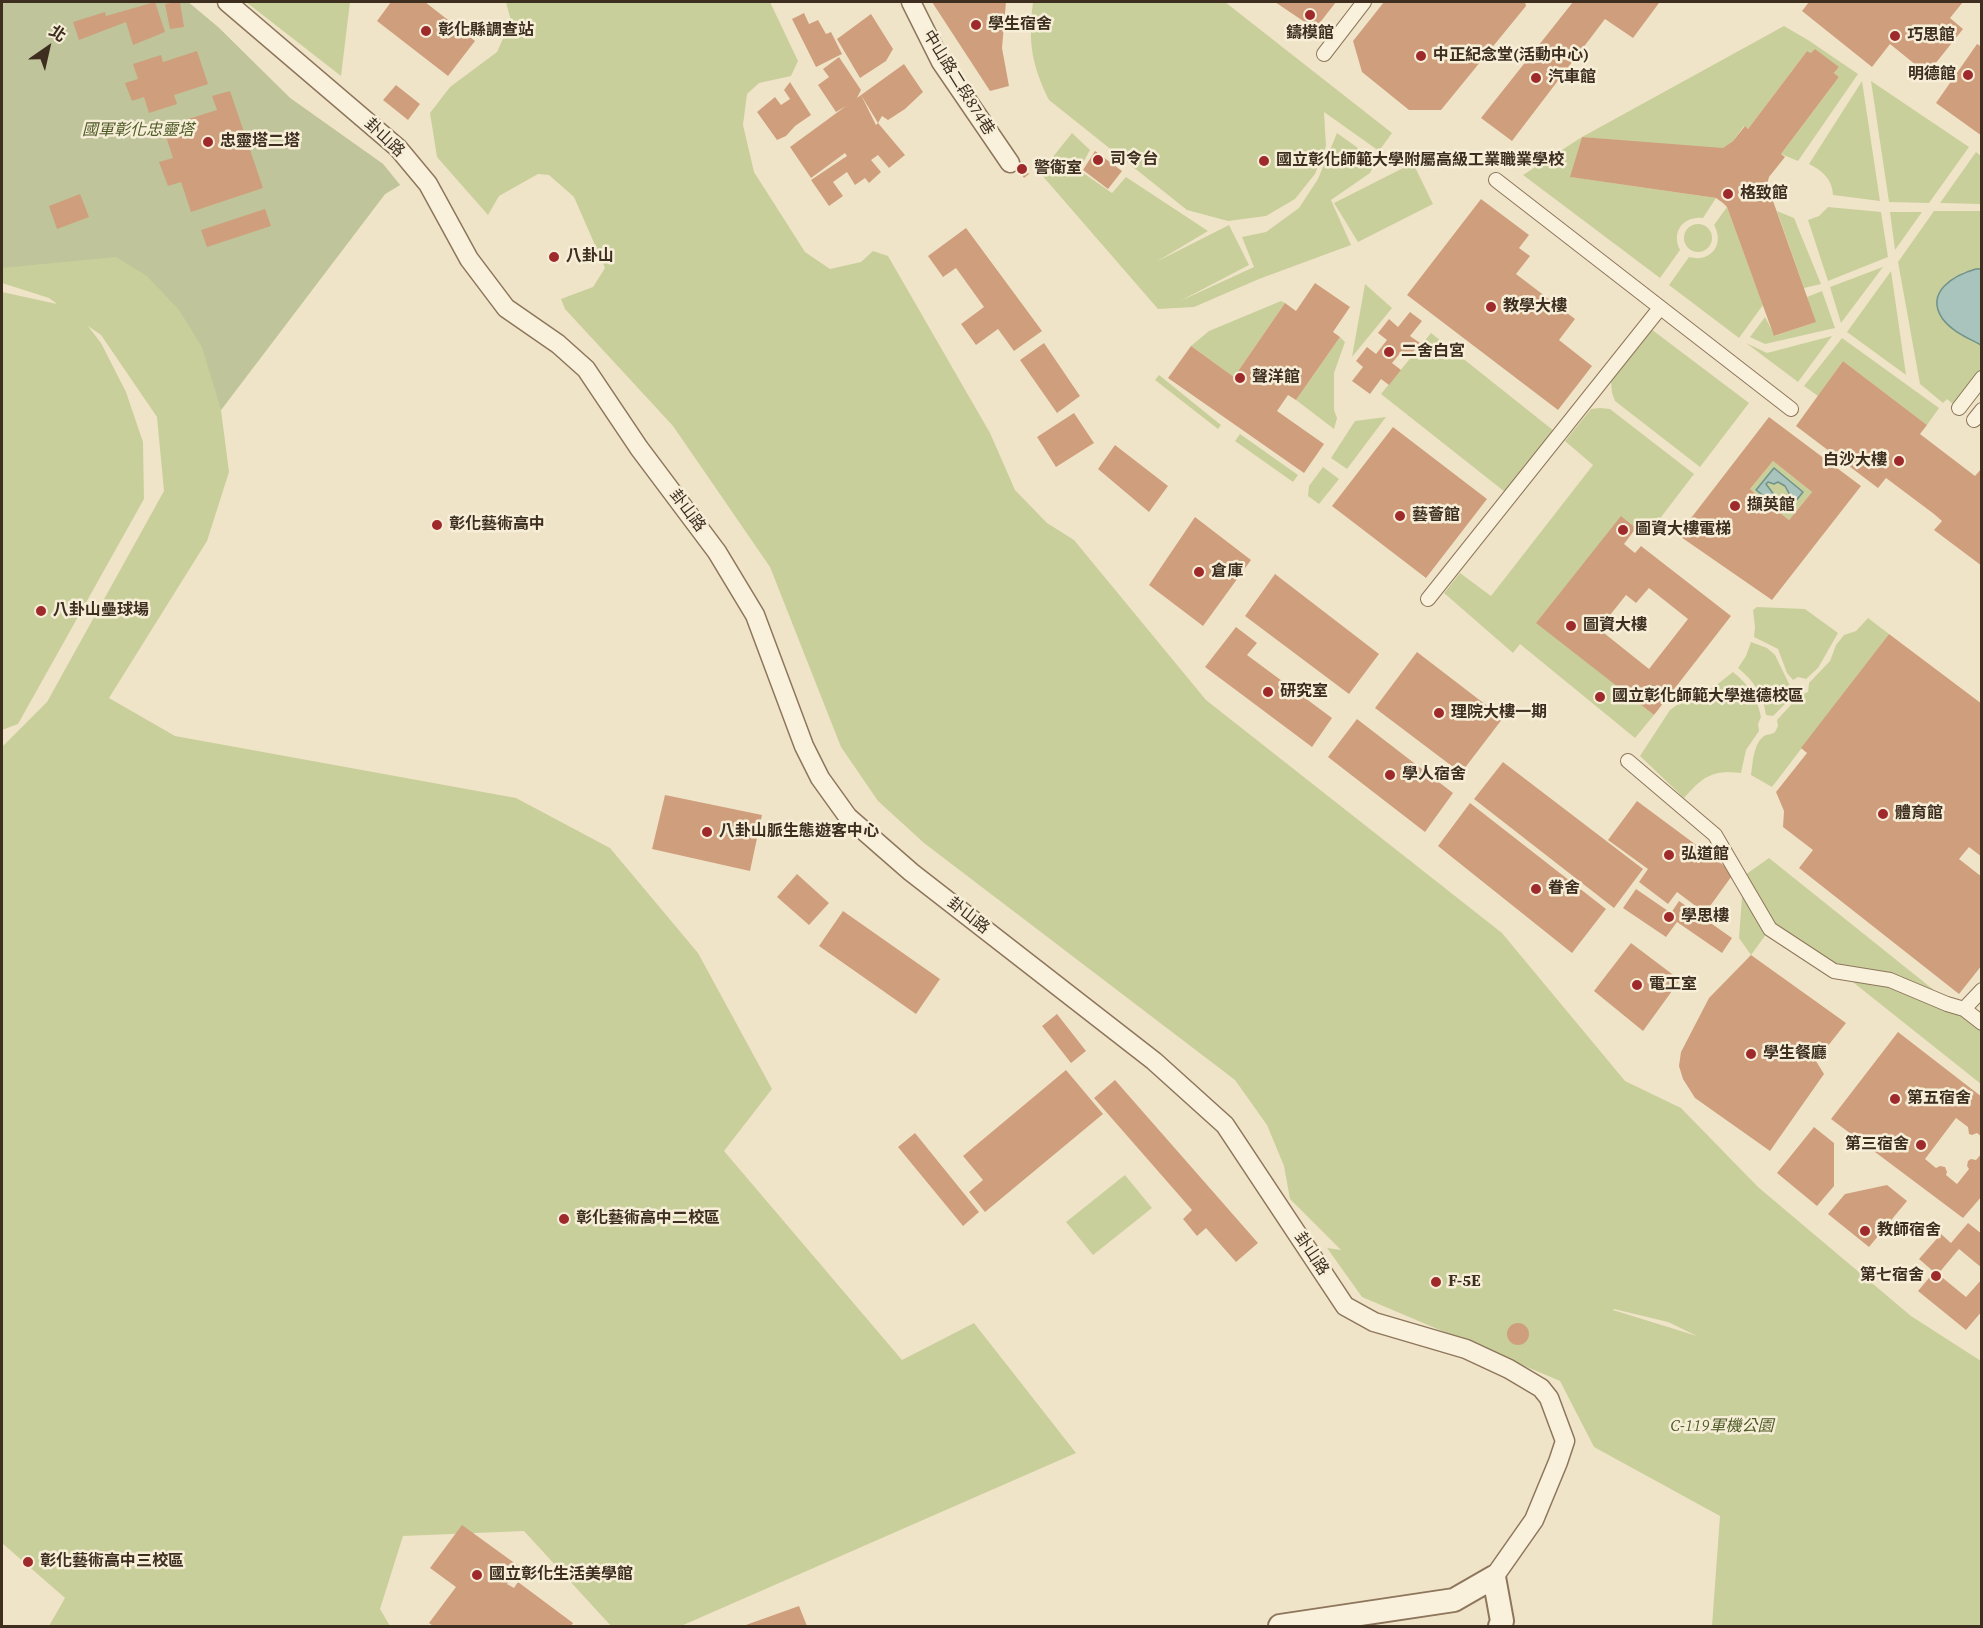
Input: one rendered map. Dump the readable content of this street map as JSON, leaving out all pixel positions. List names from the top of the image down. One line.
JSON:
{"streets":{"street":["中山路二段874巷","卦山路"]},"parks":["國軍彰化忠靈塔","C-119軍機公園"],"places":["鑄模館","學生宿舍","彰化縣調查站","巧思館","中正紀念堂(活動中心)","明德館","汽車館","忠靈塔二塔","司令台","國立彰化師範大學附屬高級工業職業學校","警衛室","格致館","八卦山","教學大樓","二舍白宮","聲洋館","白沙大樓","擷英館","藝薈館","彰化藝術高中","圖資大樓電梯","倉庫","八卦山壘球場","圖資大樓","研究室","國立彰化師範大學進德校區","理院大樓一期","學人宿舍","體育館","八卦山脈生態遊客中心","弘道館","眷舍","學思樓","電工室","學生餐廳","第五宿舍","第三宿舍","彰化藝術高中二校區","教師宿舍","第七宿舍","F-5E","彰化藝術高中三校區","國立彰化生活美學館"],"north":"top right"}
